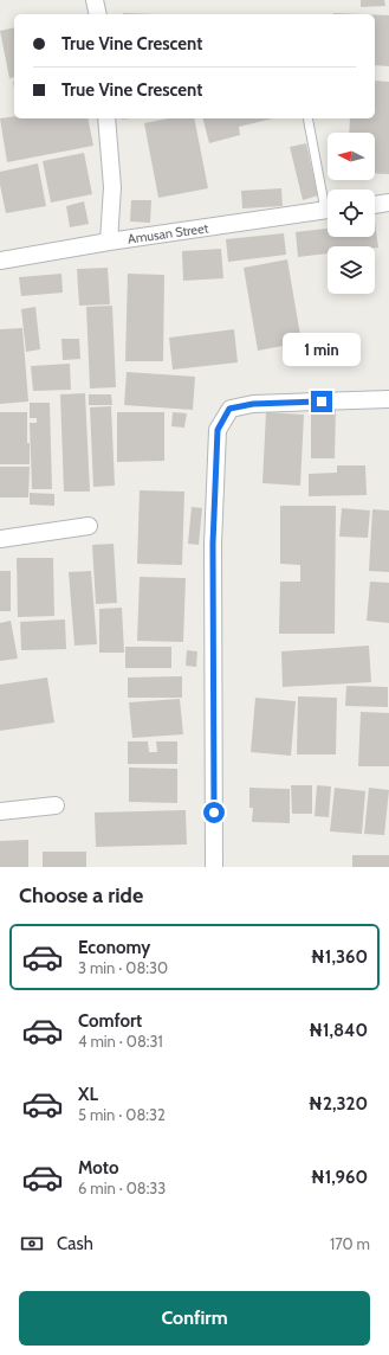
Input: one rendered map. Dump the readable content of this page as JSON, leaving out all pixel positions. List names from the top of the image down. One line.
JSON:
{"streets":{"street":["Amusan Street"]},"north":"left","page":{"banner":["True Vine Crescent","True Vine Crescent"],"bubble":"1 min","heading":"Choose a ride","list":[{"name":"Economy","note":"3 min · 08:30","value":"₦1,360"},{"name":"Comfort","note":"4 min · 08:31","value":"₦1,840"},{"name":"XL","note":"5 min · 08:32","value":"₦2,320"},{"name":"Moto","note":"6 min · 08:33","value":"₦1,960"}],"pay":["Cash","170 m"],"buttons":"Confirm"}}
